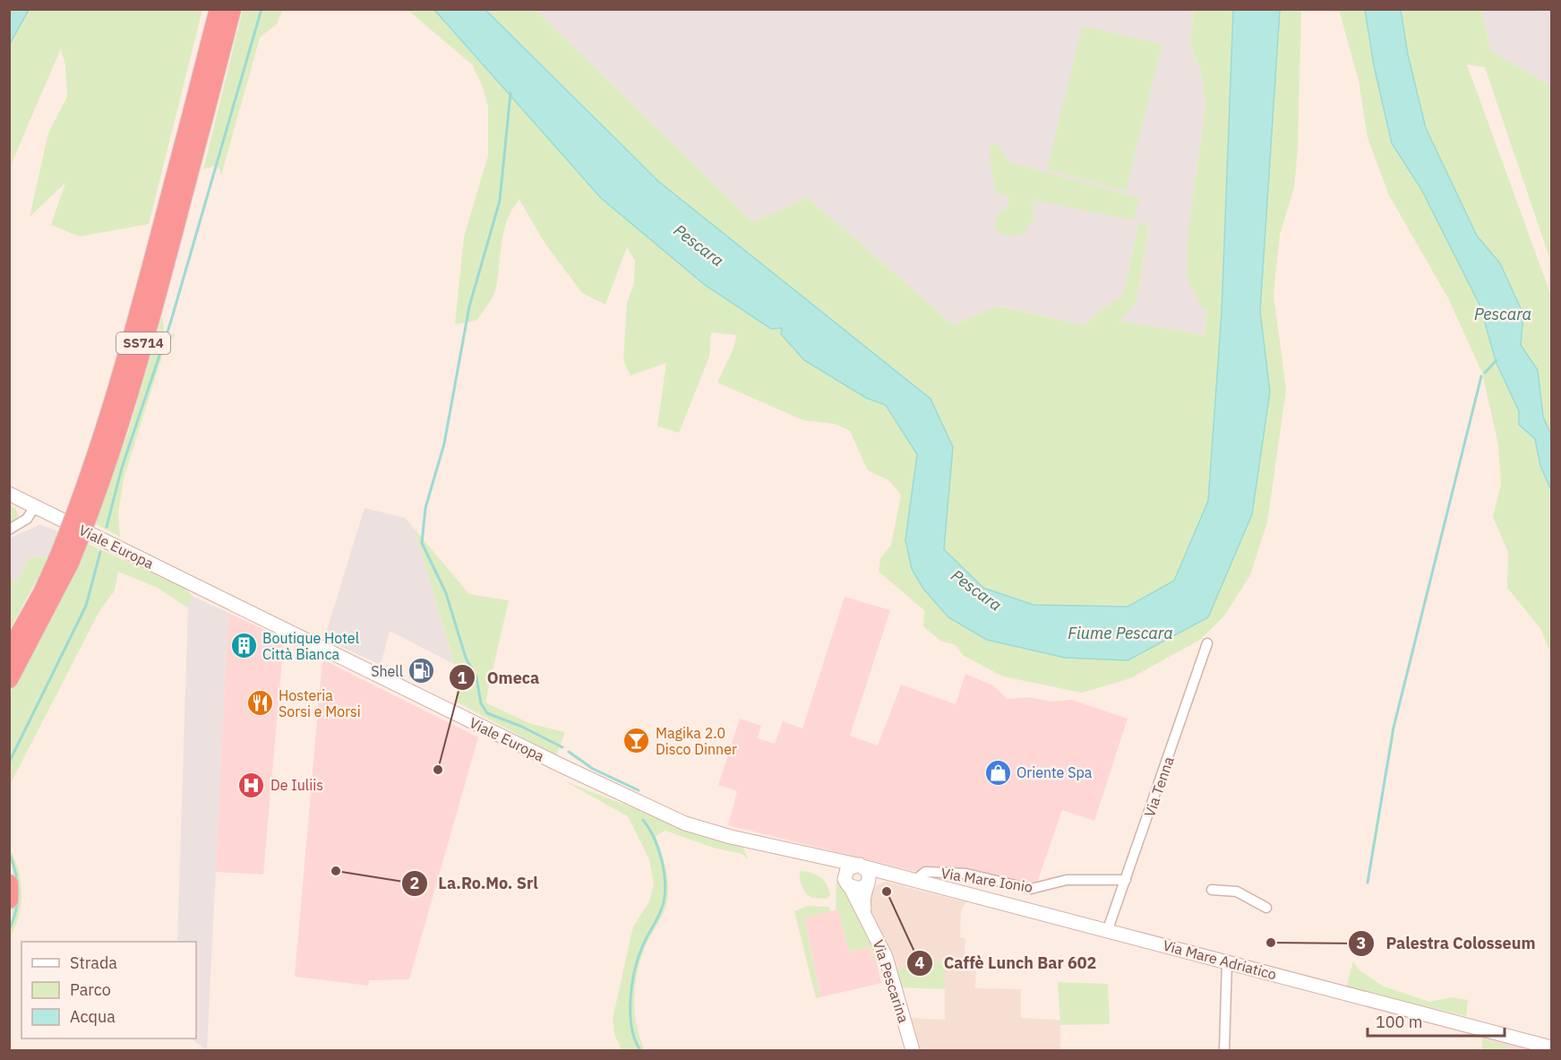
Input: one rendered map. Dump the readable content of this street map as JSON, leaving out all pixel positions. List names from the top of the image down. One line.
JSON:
{"streets":{"highway":["SS714"],"main road":["Viale Europa","Via Mare Adriatico","Via Pescarina"],"street":["Via Tenna","Via Mare Ionio"]},"crossings":[["Viale Europa","Via Mare Adriatico"],["Viale Europa","Via Pescarina"],["Via Tenna","Via Mare Ionio"],["Via Tenna","Via Mare Adriatico"],["Via Mare Ionio","Via Mare Adriatico"],["Via Mare Adriatico","Via Pescarina"]],"water":["Pescara","Fiume Pescara"],"places":{"building":["Boutique Hotel Città Bianca"],"fuel station":["Shell"],"restaurant":["Hosteria Sorsi e Morsi"],"bar":["Magika 2.0 Disco Dinner"],"other":["Omeca","La.Ro.Mo. Srl","Caffè Lunch Bar 602","Palestra Colosseum"],"shop":["Oriente Spa"],"hospital":["De Iuliis"]},"legend":["Strada","Parco","Acqua"],"scale_bar":"100 m"}
